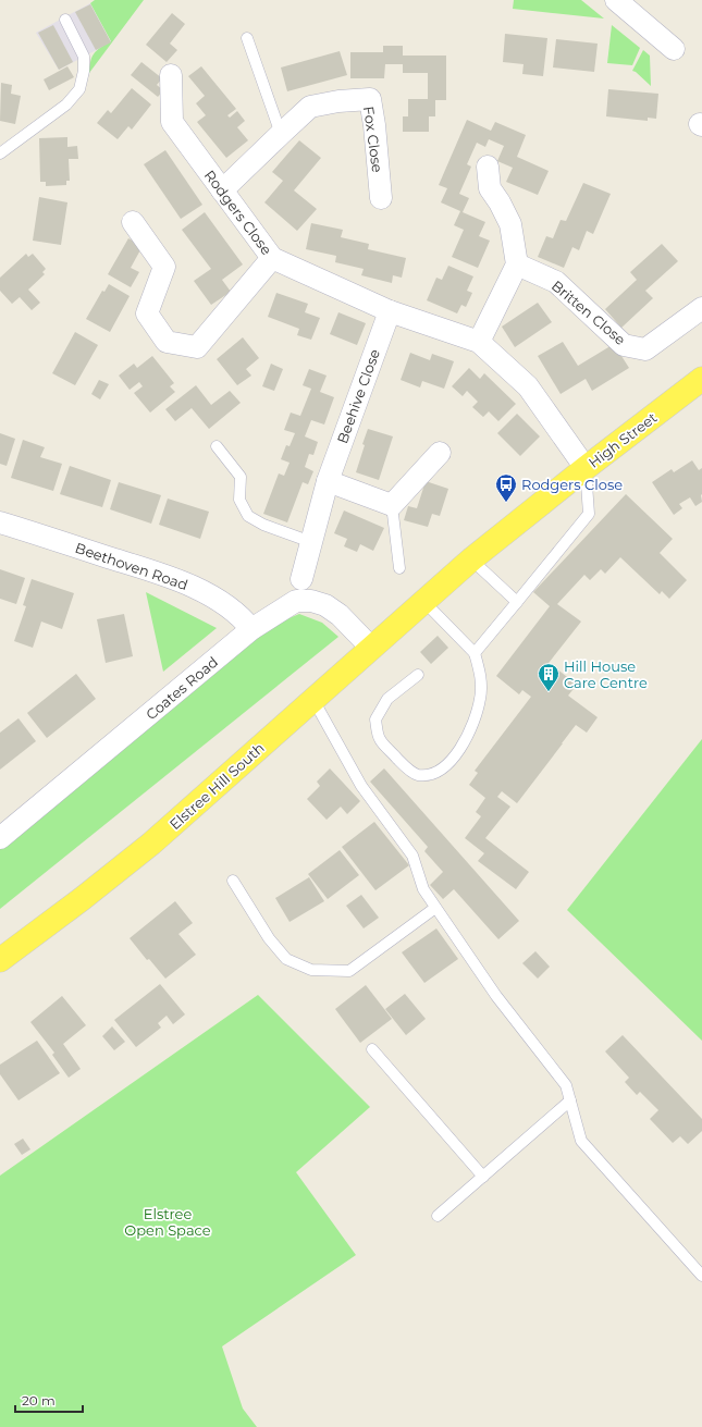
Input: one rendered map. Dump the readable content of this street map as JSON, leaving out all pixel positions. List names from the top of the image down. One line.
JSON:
{"streets":{"main road":["High Street","Elstree Hill South"],"street":["Fox Close","Rodgers Close","Britten Close","Beehive Close","Beethoven Road","Coates Road"]},"crossings":[["Fox Close","Rodgers Close"],["Rodgers Close","Beehive Close"],["Rodgers Close","High Street"],["High Street","Elstree Hill South"],["Beethoven Road","Coates Road"],["Coates Road","Elstree Hill South"]],"parks":["Elstree Open Space"],"places":{"bus stop":["Rodgers Close"],"building":["Hill House Care Centre"]},"scale_bar":"20 m"}
